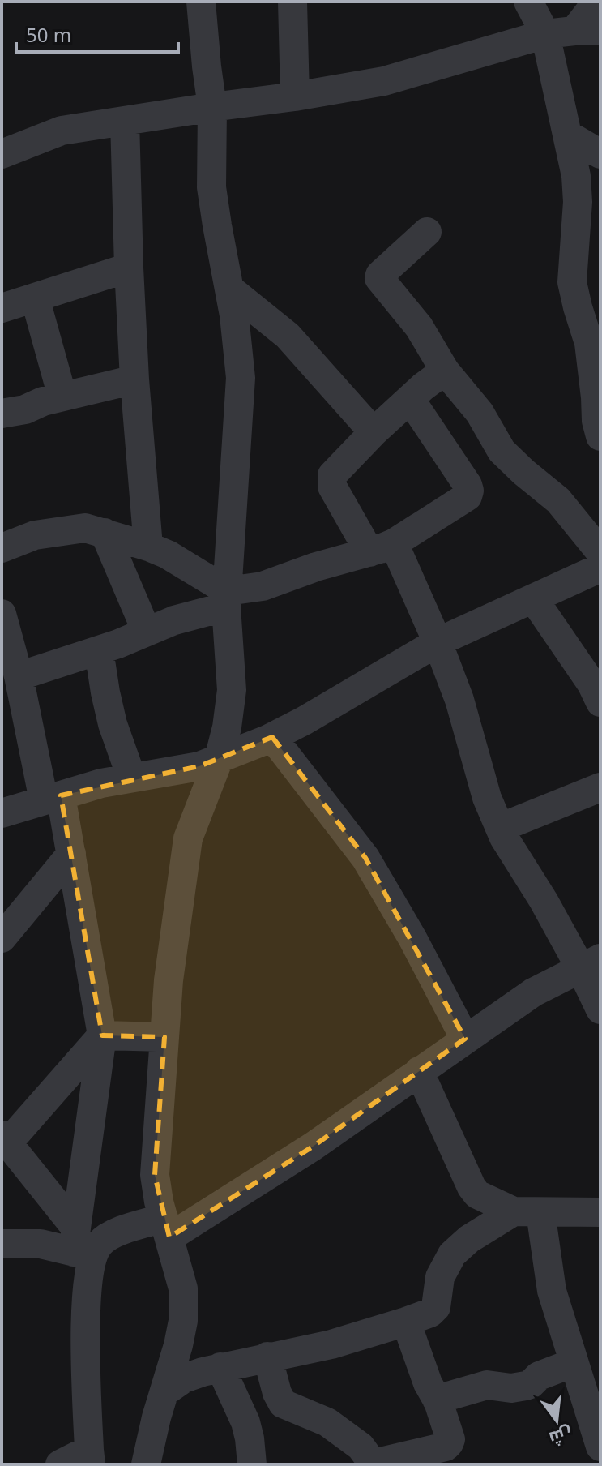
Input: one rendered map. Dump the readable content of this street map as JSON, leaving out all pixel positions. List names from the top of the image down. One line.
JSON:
{"scale_bar":"50 m","north":"bottom"}
